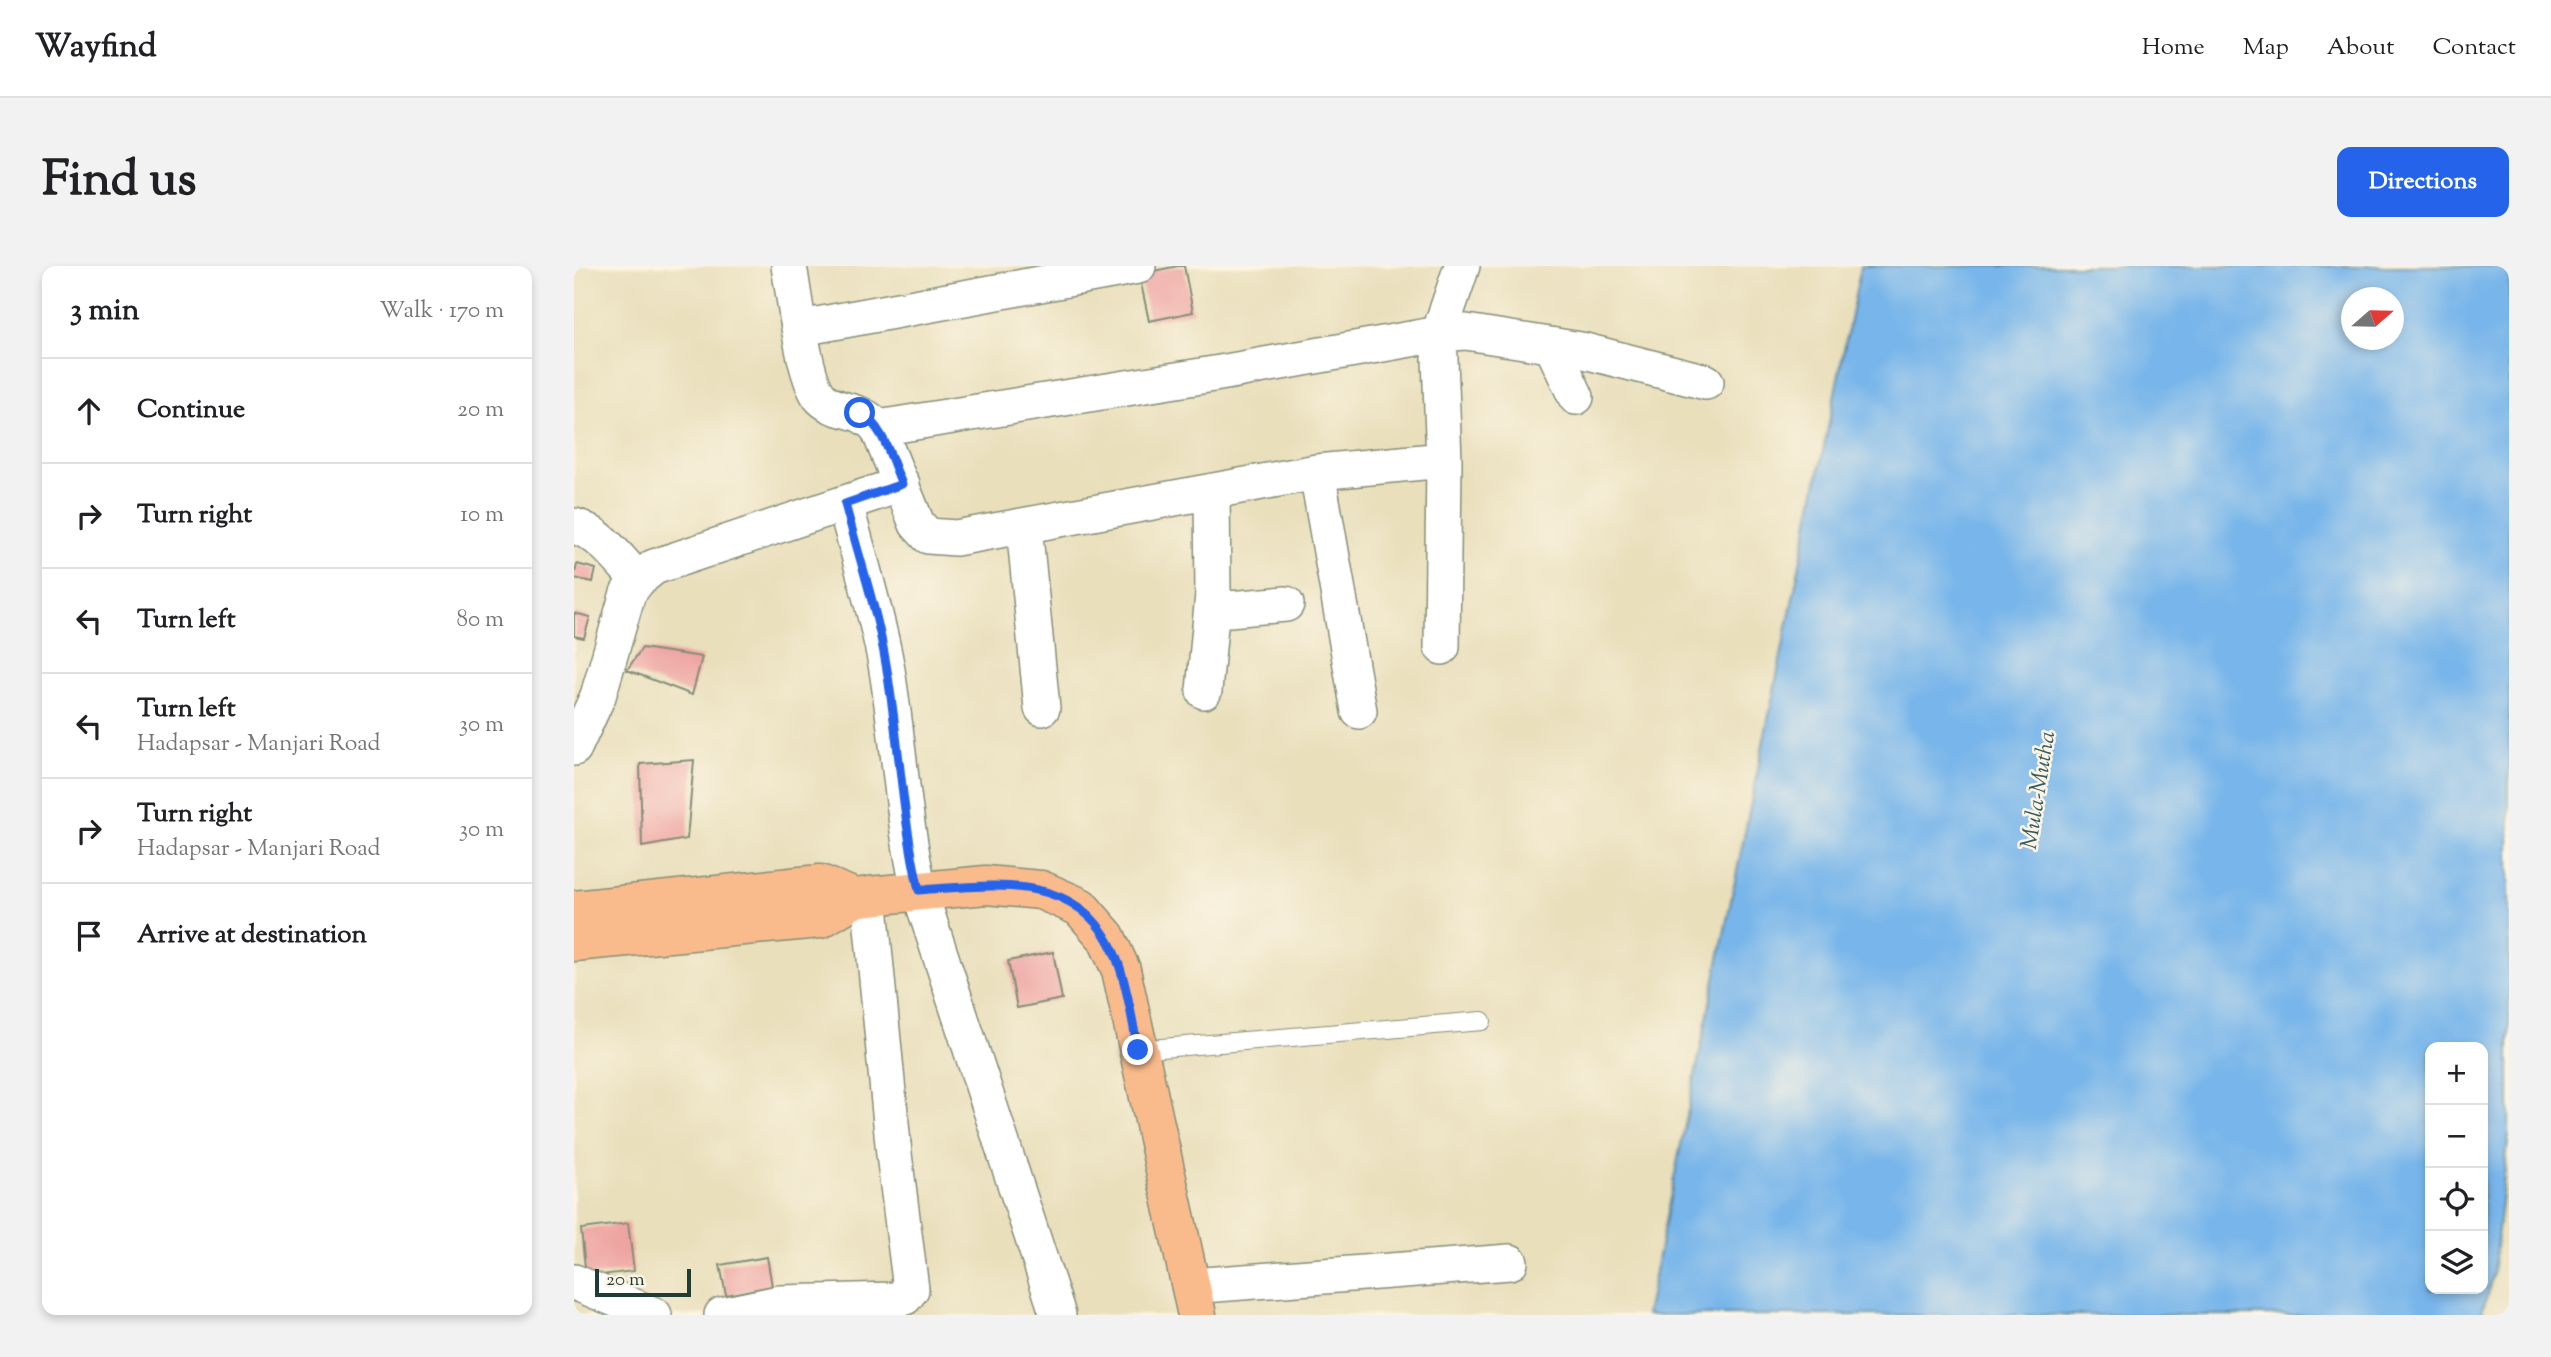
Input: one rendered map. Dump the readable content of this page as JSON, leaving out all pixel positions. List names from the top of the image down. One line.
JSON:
{"water":["Mula-Mutha"],"scale_bar":"20 m","north":"right","page":{"header":"Wayfind","nav":["Home","Map","About","Contact"],"title":"Find us","buttons":"Directions","heading":["3 min","Walk · 170 m"],"list":[["Continue","20 m"],["Turn right","10 m"],["Turn left","80 m"],["Turn left","Hadapsar - Manjari Road","30 m"],["Turn right","Hadapsar - Manjari Road","30 m"],"Arrive at destination"],"map_buttons":["+","−"],"scale":"20 m"}}
